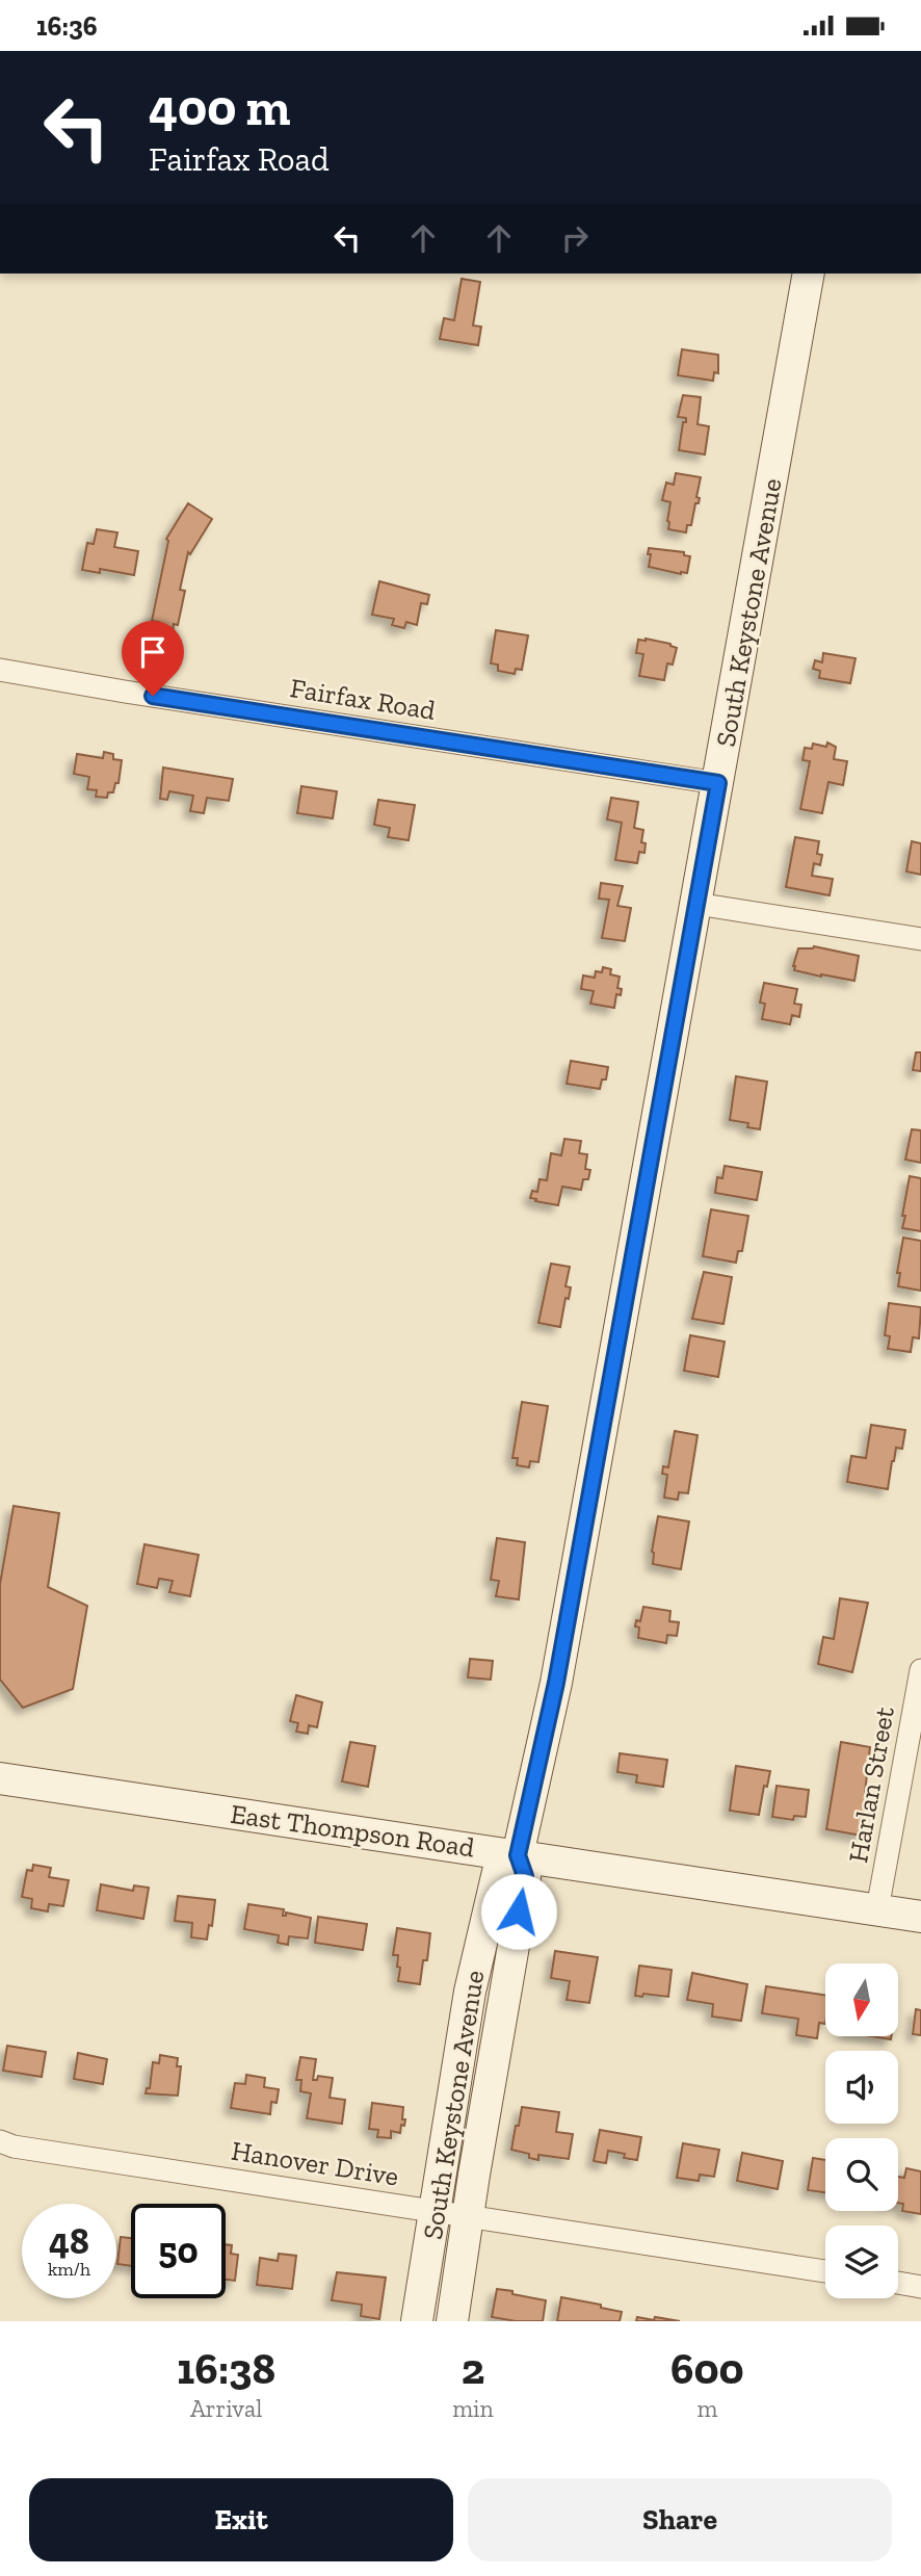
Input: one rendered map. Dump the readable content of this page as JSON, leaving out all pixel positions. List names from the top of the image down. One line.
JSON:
{"streets":{"main road":["South Keystone Avenue","East Thompson Road"],"street":["Fairfax Road","Harlan Street","Hanover Drive"]},"crossings":[["South Keystone Avenue","Fairfax Road"],["South Keystone Avenue","East Thompson Road"],["South Keystone Avenue","Hanover Drive"],["Harlan Street","East Thompson Road"]],"north":"bottom","page":{"status":"16:36","turn":["400 m","Fairfax Road"],"speed":"48 km/h","limit":"50","eta":["16:38","Arrival","2","min","600","m"],"buttons":["Exit","Share"]}}
